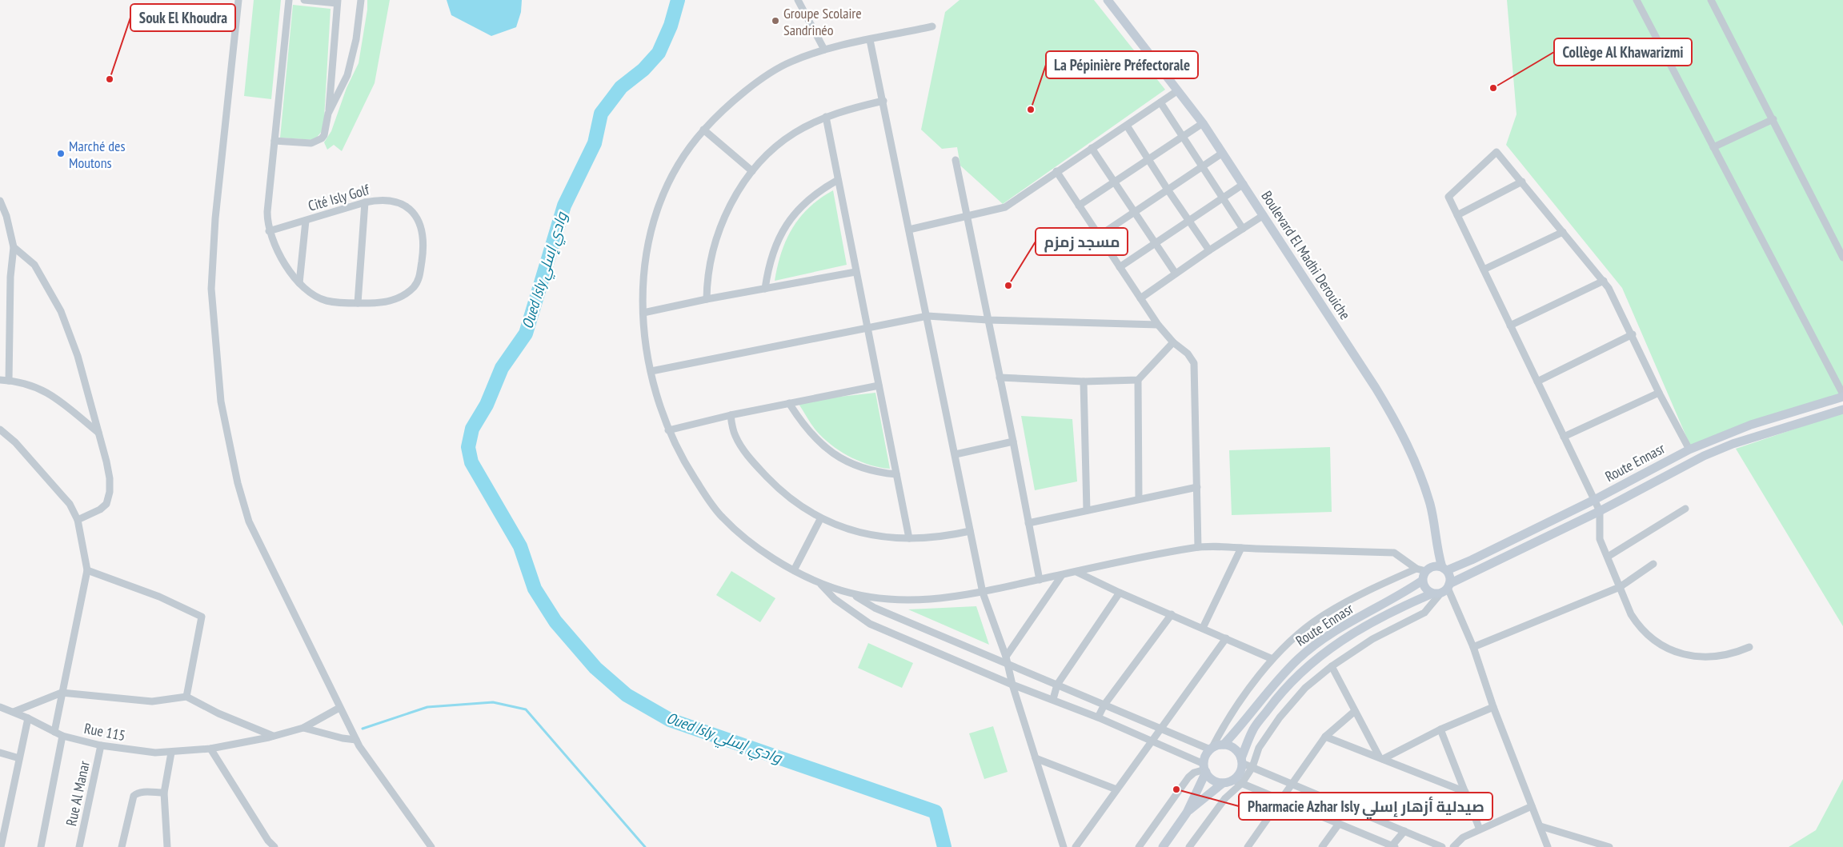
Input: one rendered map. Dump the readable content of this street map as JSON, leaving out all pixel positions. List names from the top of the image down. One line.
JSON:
{"streets":{"main road":["Boulevard El Madhi Derouiche","Route Ennasr"],"street":["Cité Isly Golf","Rue 115","Rue Al Manar"]},"crossings":[["Boulevard El Madhi Derouiche","Route Ennasr"],["Rue 115","Rue Al Manar"]],"water":["Oued Isly وادي إسلي"],"places":["Groupe Scolaire Sandrinéo","Souk El Khoudra","Collège Al Khawarizmi","La Pépinière Préfectorale","Marché des Moutons","مسجد زمزم","Pharmacie Azhar Isly صيدلية أزهار إسلي"]}
